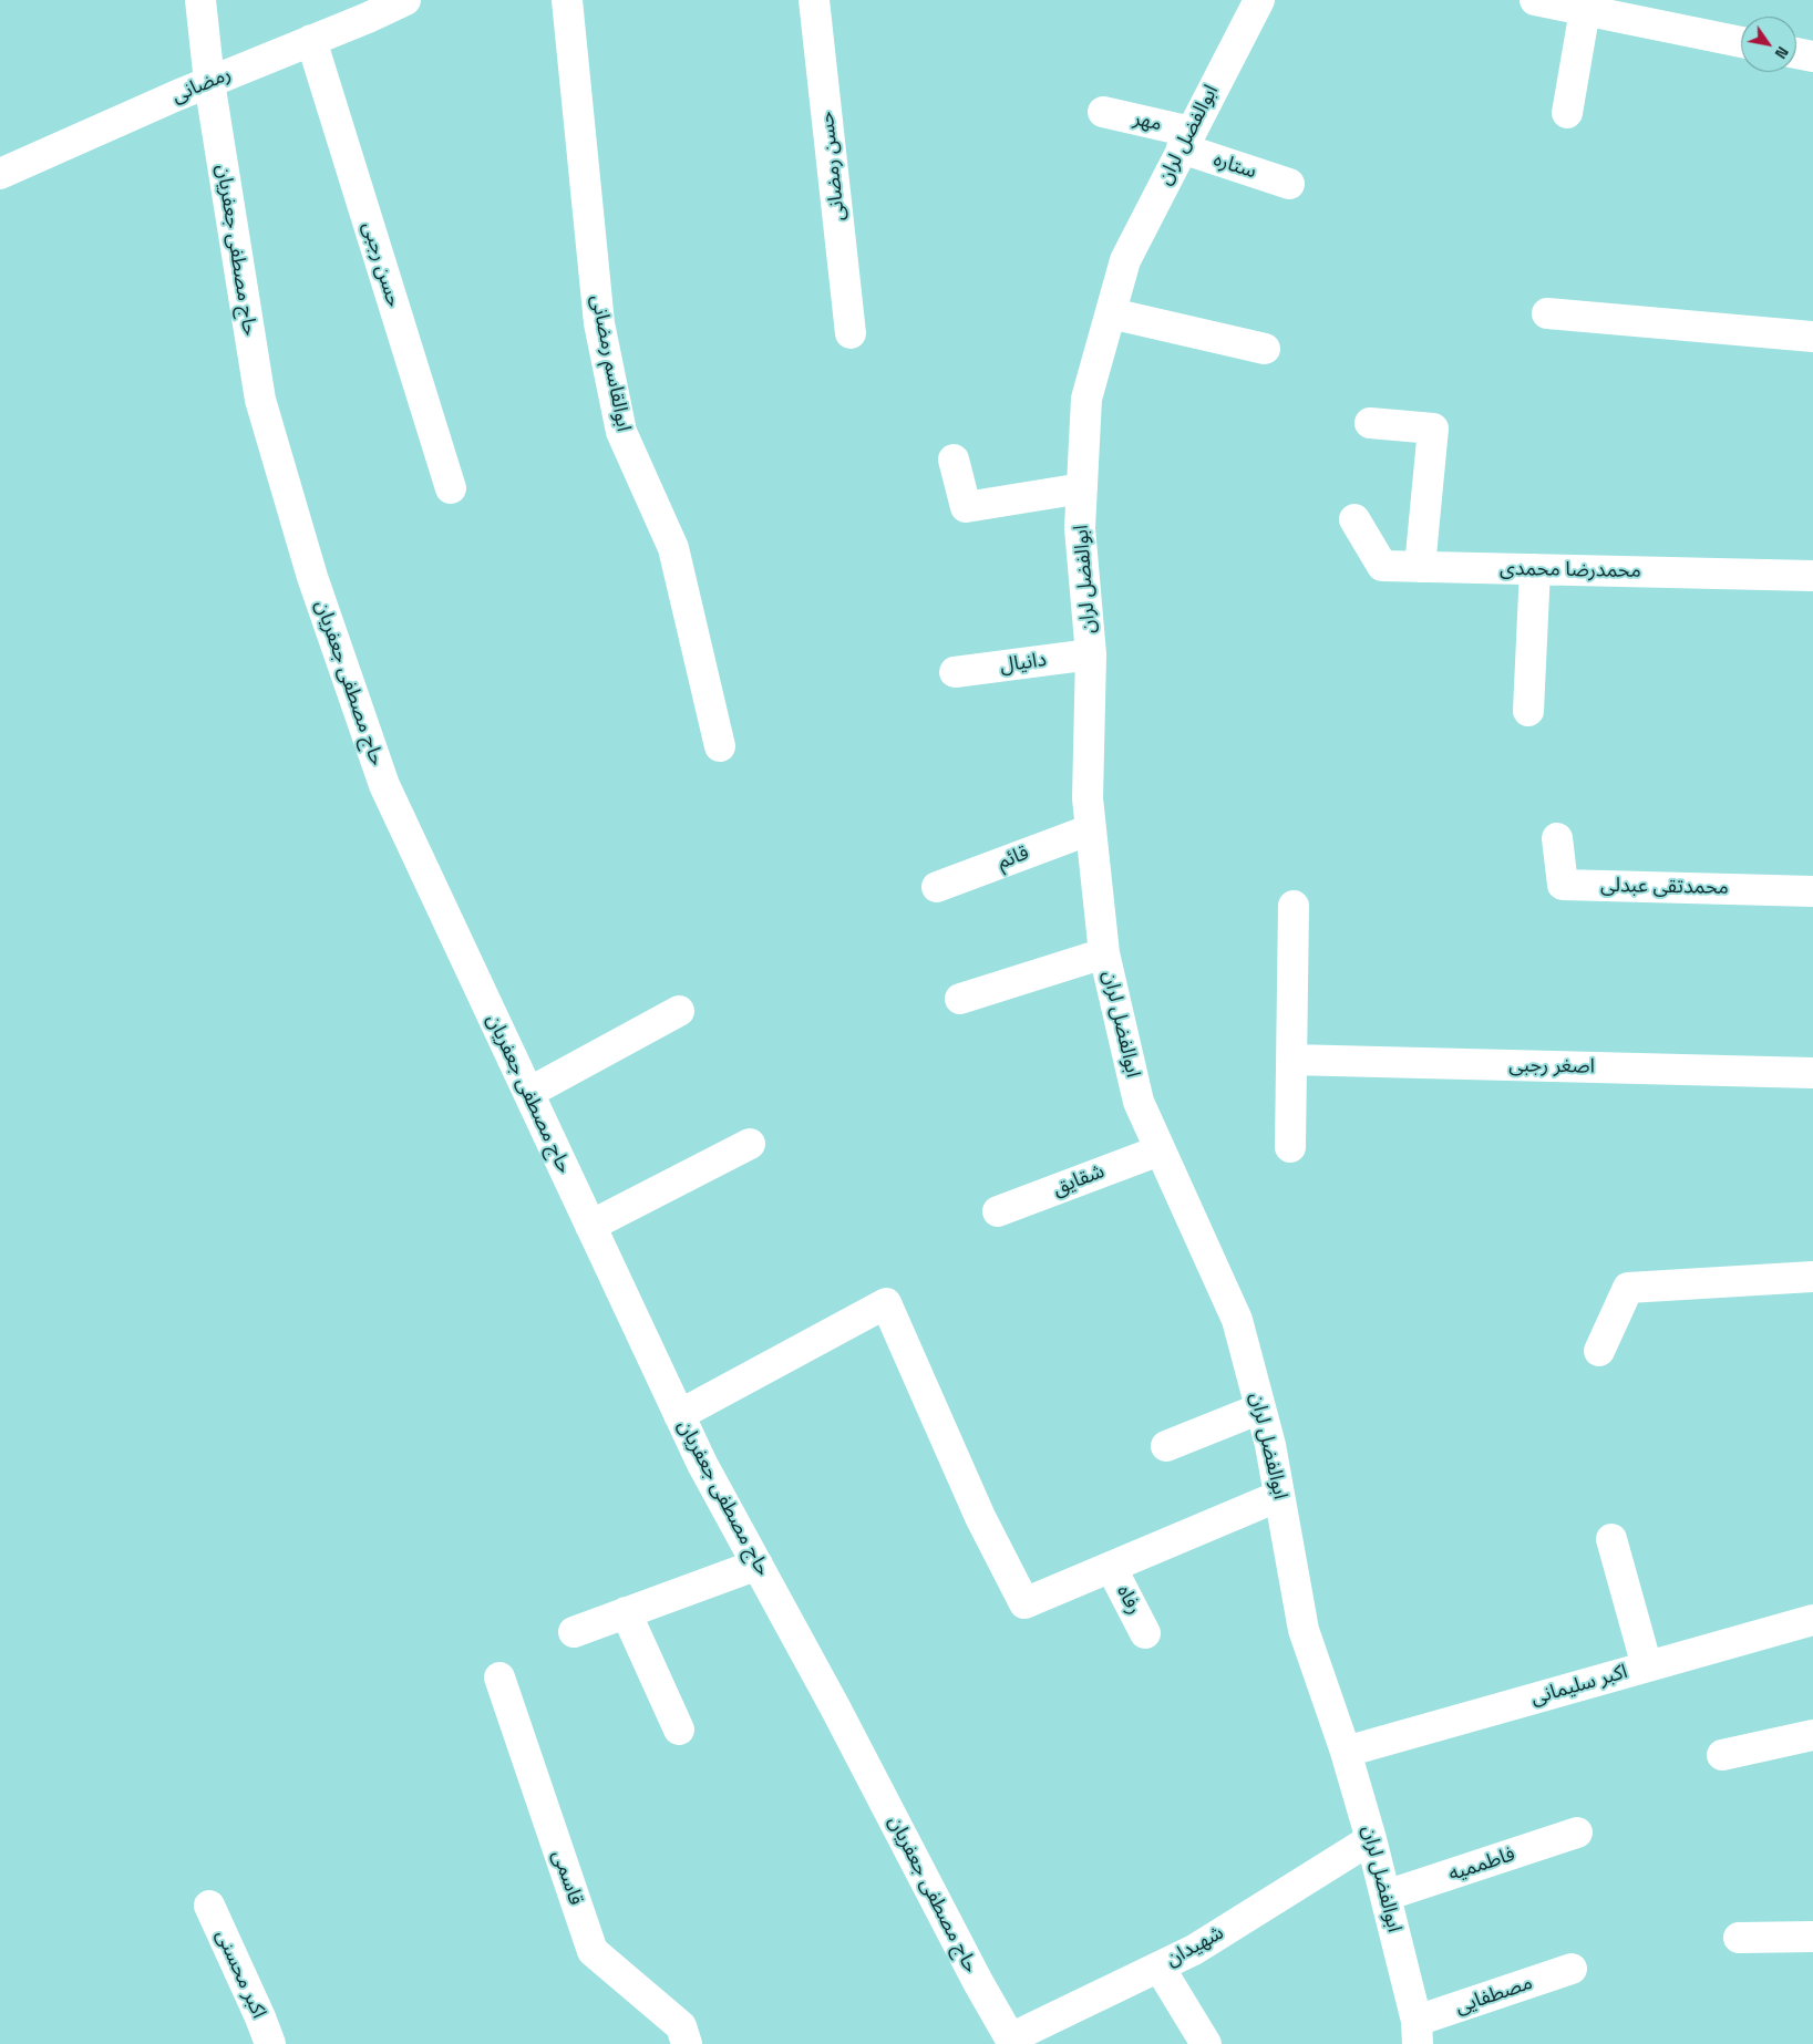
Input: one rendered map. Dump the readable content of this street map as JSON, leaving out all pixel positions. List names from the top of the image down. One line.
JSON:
{"streets":{"street":["رمضانی","مهر","ابوالفضل لران","حسن رمضانی","ستاره","حاج مصطفی جعفریان","حسن رجبی","ابوالقاسم رمضانی","محمدرضا محمدی","دانیال","قائم","محمدتقی عبدلی","اصغر رجبی","شقایق","رفاه","اکبر سلیمانی","فاطممیه","قاسمی","شهیدان","اکبر محسنی","مصطفایی"]},"crossings":[["رمضانی","حاج مصطفی جعفریان"],["رمضانی","حسن رجبی"],["مهر","ابوالفضل لران"],["مهر","ستاره"],["ابوالفضل لران","ستاره"],["ابوالفضل لران","دانیال"],["ابوالفضل لران","قائم"],["ابوالفضل لران","شقایق"],["ابوالفضل لران","اکبر سلیمانی"],["ابوالفضل لران","فاطممیه"],["ابوالفضل لران","شهیدان"],["ابوالفضل لران","مصطفایی"],["حاج مصطفی جعفریان","شهیدان"]],"north":"bottom right"}
